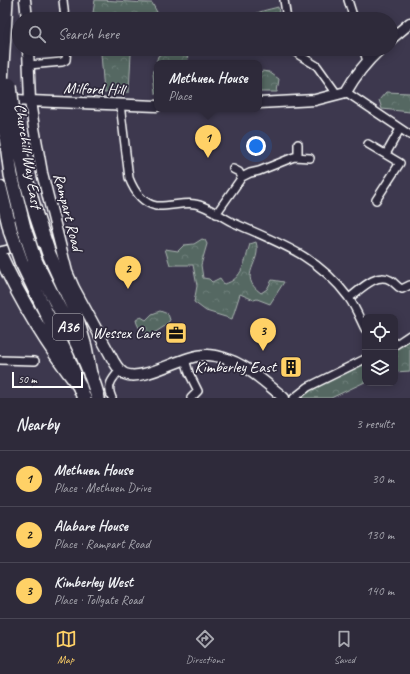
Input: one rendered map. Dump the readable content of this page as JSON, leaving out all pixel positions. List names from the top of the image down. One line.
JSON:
{"streets":{"highway":["Churchill Way East","A36"],"street":["Milford Hill","Rampart Road"]},"crossings":[["Milford Hill","Rampart Road"]],"places":{"office":["Wessex Care"],"building":["Kimberley East"]},"scale_bar":"50 m","page":{"search":"Search here","popup":["Methuen House","Place"],"pins":["1","2","3"],"scale":"50 m","heading":["Nearby","3 results"],"list":[{"mark":"1","name":"Methuen House","note":"Place · Methuen Drive","value":"30 m"},{"mark":"2","name":"Alabare House","note":"Place · Rampart Road","value":"130 m"},{"mark":"3","name":"Kimberley West","note":"Place · Tollgate Road","value":"140 m"}],"nav":["Map","Directions","Saved"]}}
